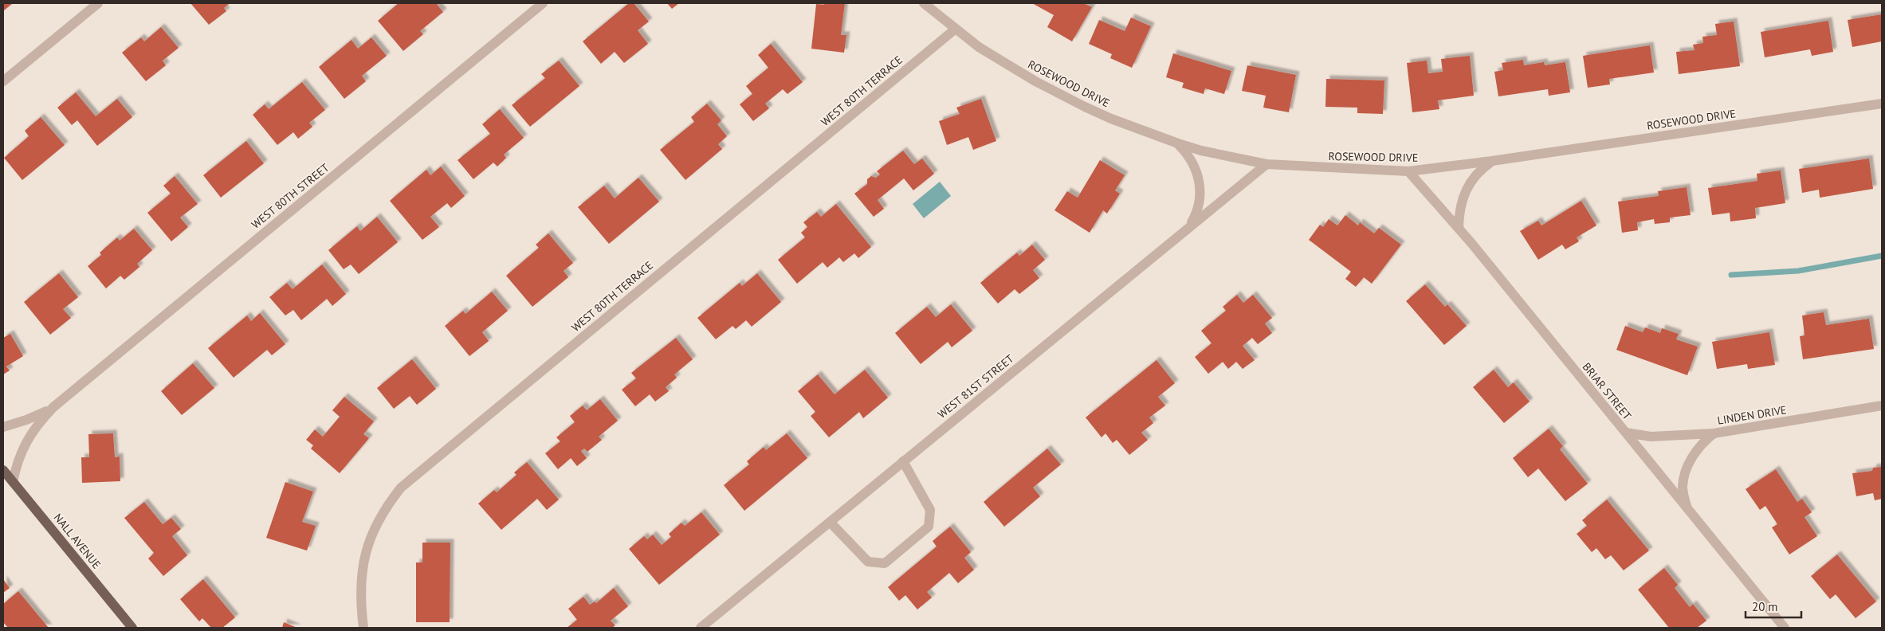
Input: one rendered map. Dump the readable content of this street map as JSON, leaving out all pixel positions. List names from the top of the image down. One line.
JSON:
{"streets":{"main road":["NALL AVENUE"],"street":["ROSEWOOD DRIVE","WEST 80TH TERRACE","WEST 80TH STREET","WEST 81ST STREET","BRIAR STREET","LINDEN DRIVE"]},"crossings":[["ROSEWOOD DRIVE","WEST 80TH TERRACE"],["ROSEWOOD DRIVE","WEST 81ST STREET"],["ROSEWOOD DRIVE","BRIAR STREET"],["WEST 80TH STREET","NALL AVENUE"],["BRIAR STREET","LINDEN DRIVE"]],"scale_bar":"20 m"}
